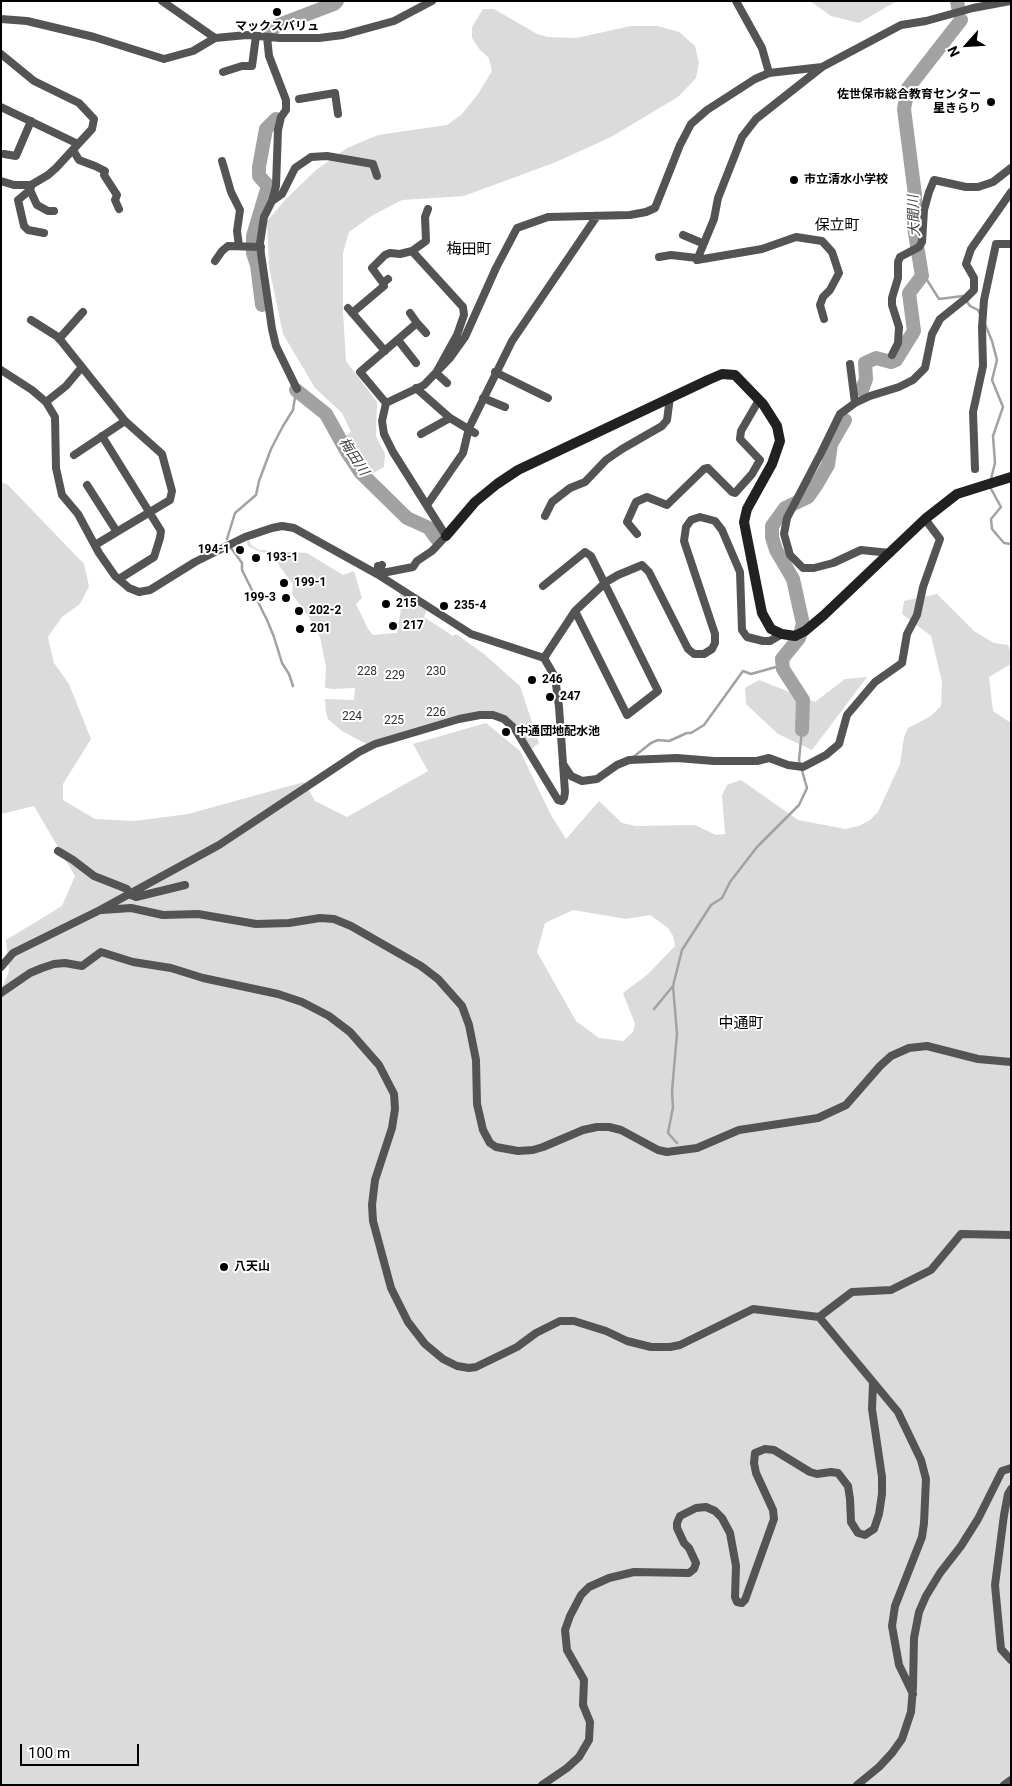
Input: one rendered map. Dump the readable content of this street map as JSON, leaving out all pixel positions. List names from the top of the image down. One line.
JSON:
{"districts":["保立町","梅田町","中通町"],"water":["大聞川","梅田川"],"parks":["228","230","229","226","224","225"],"places":["マックスバリュ","佐世保市総合教育センター 星きらり","市立清水小学校","194-1","193-1","199-1","199-3","215","235-4","202-2","217","201","246","247","中通団地配水池","八天山"],"scale_bar":"100 m","north":"bottom left"}
